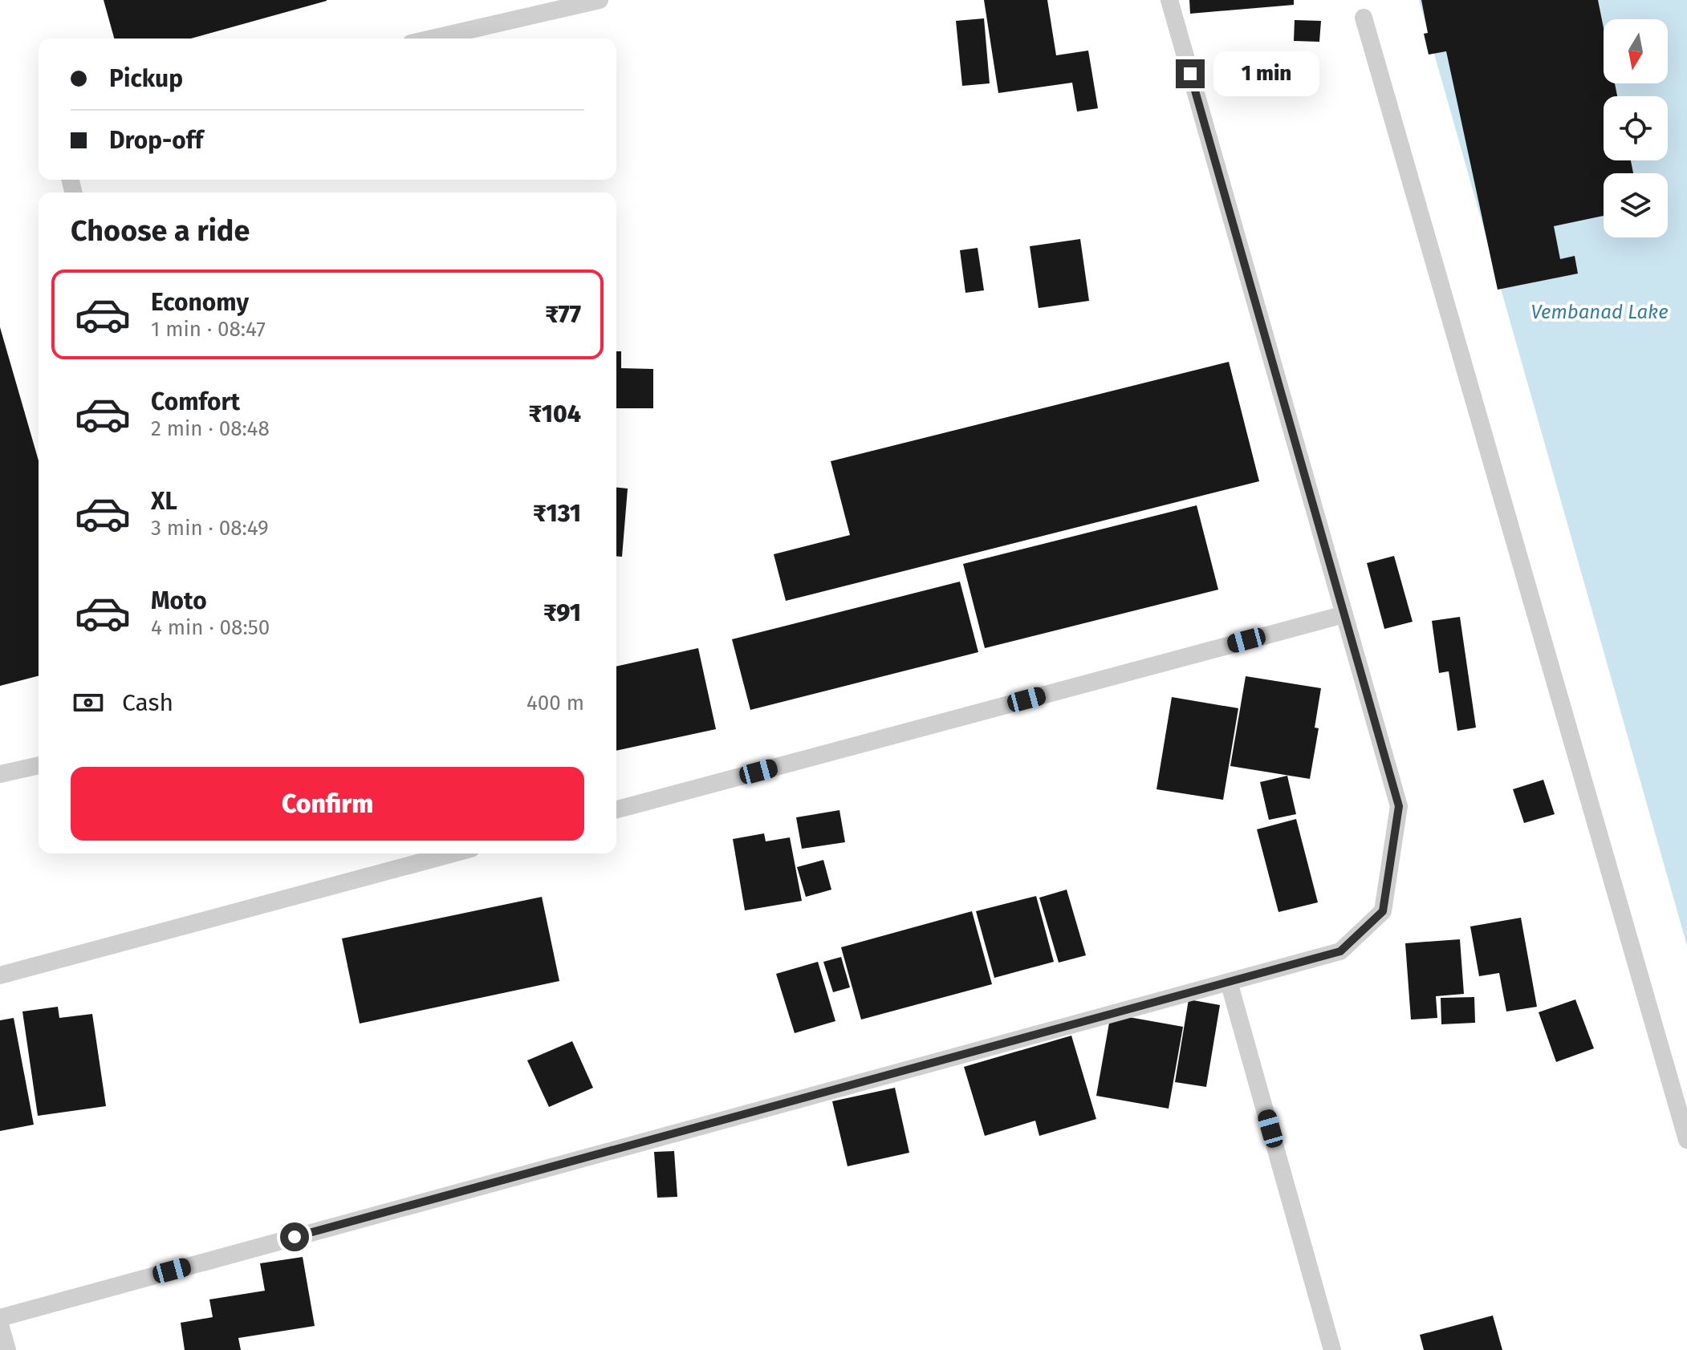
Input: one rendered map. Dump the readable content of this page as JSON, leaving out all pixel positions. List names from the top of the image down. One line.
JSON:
{"water":["Vembanad Lake"],"north":"bottom","page":{"banner":["Pickup","Drop-off"],"bubble":"1 min","heading":"Choose a ride","list":[{"name":"Economy","note":"1 min · 08:47","value":"₹77"},{"name":"Comfort","note":"2 min · 08:48","value":"₹104"},{"name":"XL","note":"3 min · 08:49","value":"₹131"},{"name":"Moto","note":"4 min · 08:50","value":"₹91"}],"pay":["Cash","400 m"],"buttons":"Confirm"}}
